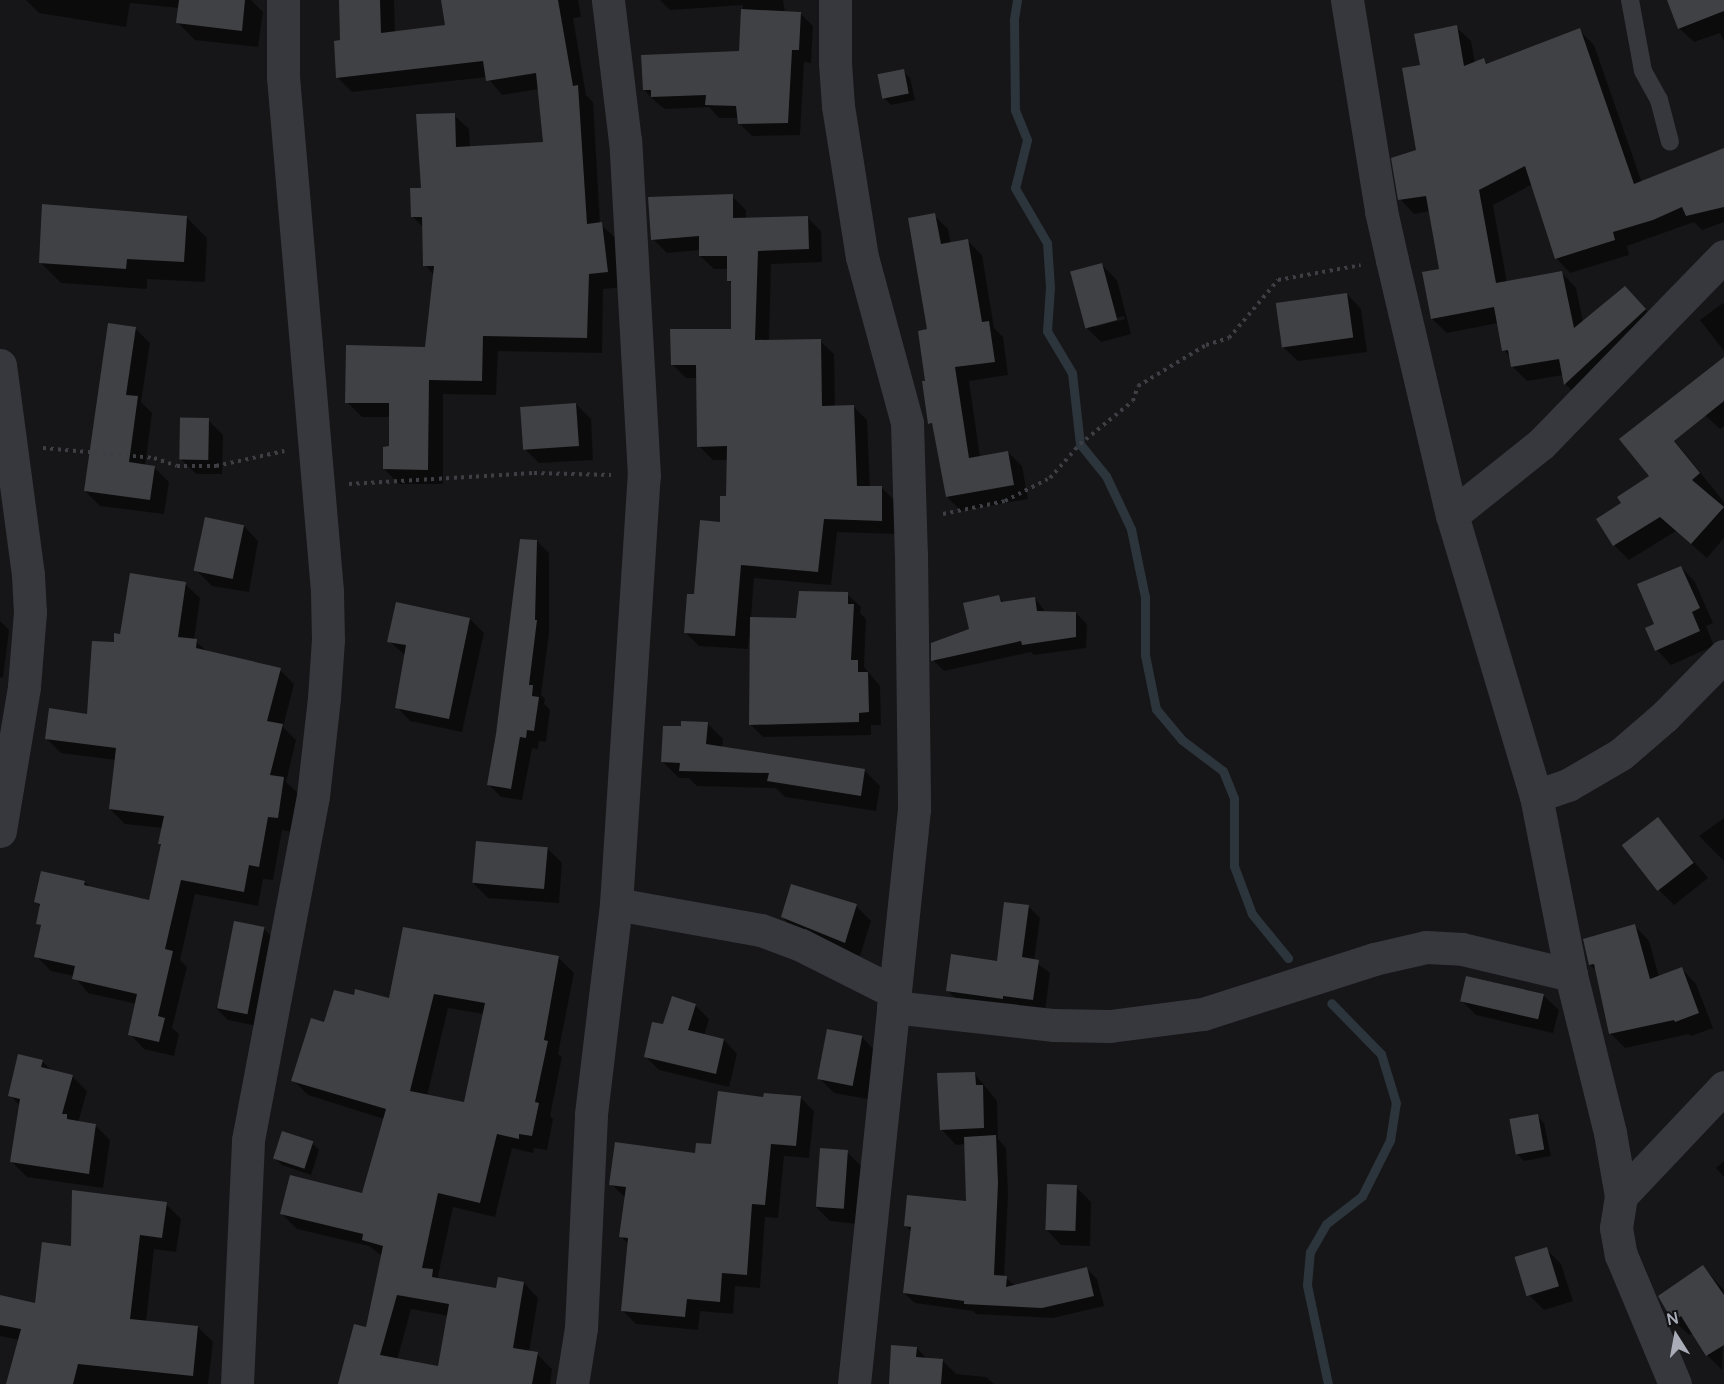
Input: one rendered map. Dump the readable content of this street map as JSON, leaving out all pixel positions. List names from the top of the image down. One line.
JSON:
{"north":"top"}
